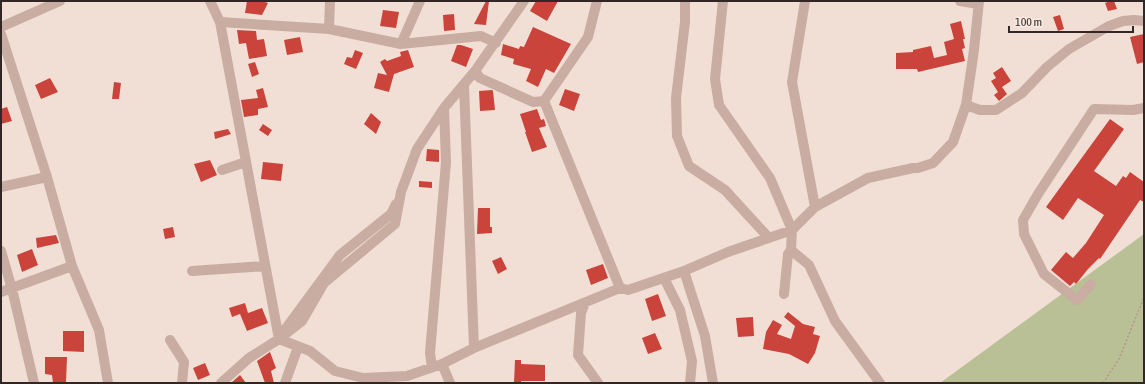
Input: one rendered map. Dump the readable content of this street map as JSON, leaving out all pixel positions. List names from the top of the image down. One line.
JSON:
{"scale_bar":"100 m"}
